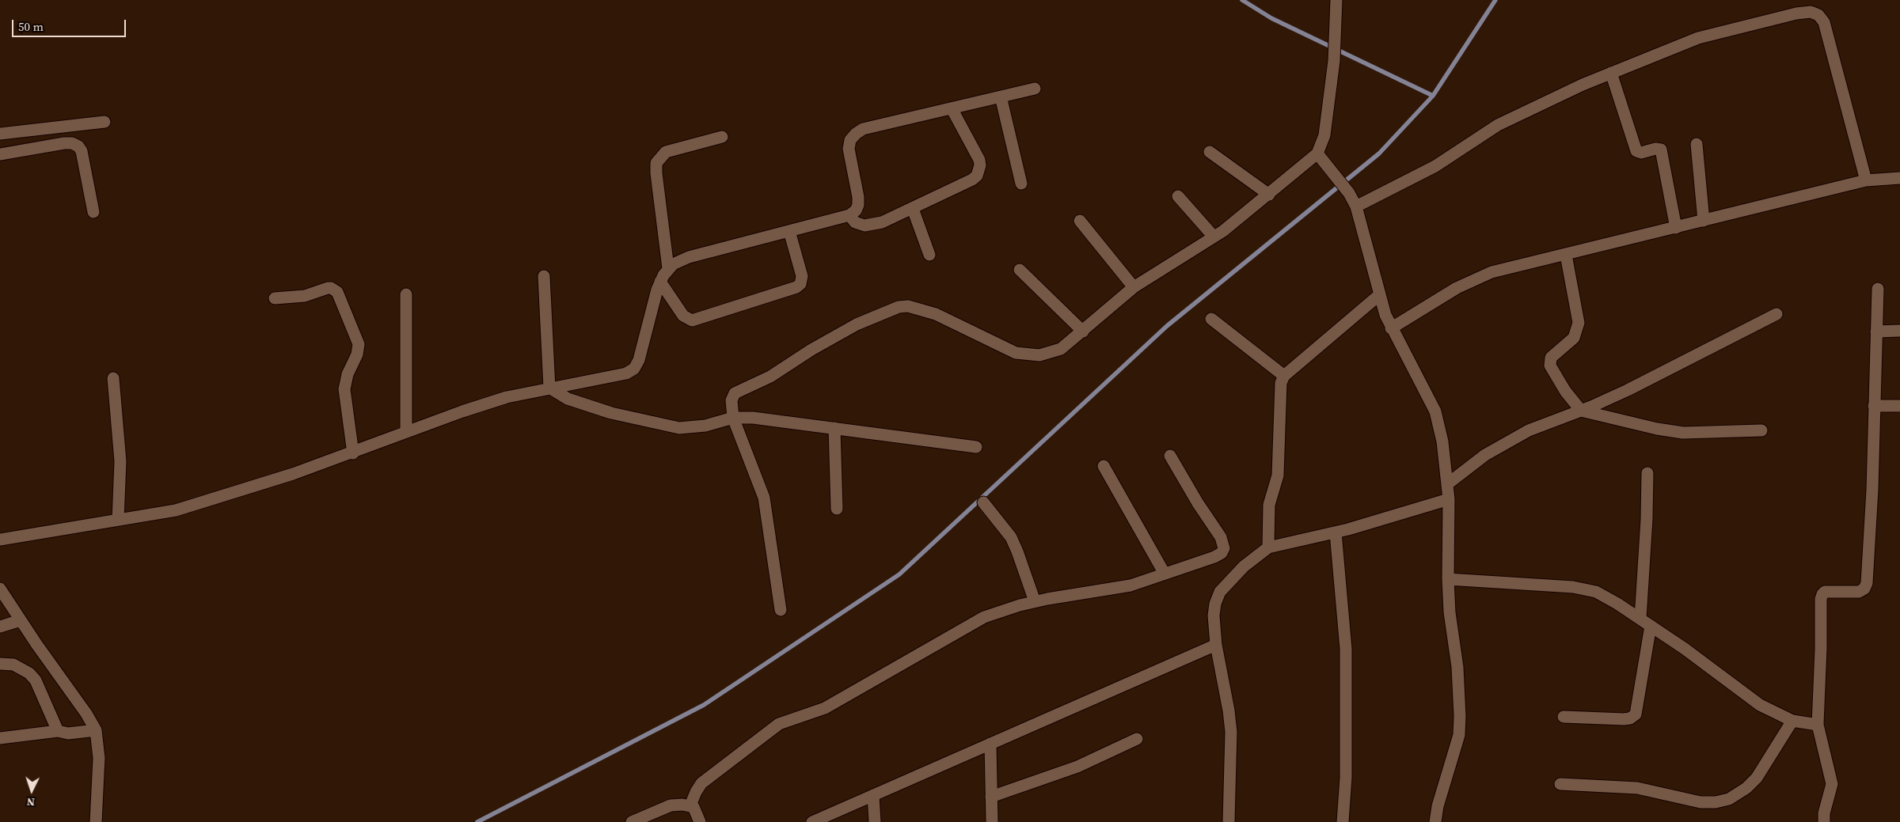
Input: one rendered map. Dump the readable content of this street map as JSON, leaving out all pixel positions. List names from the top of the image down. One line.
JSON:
{"scale_bar":"50 m","north":"bottom"}
